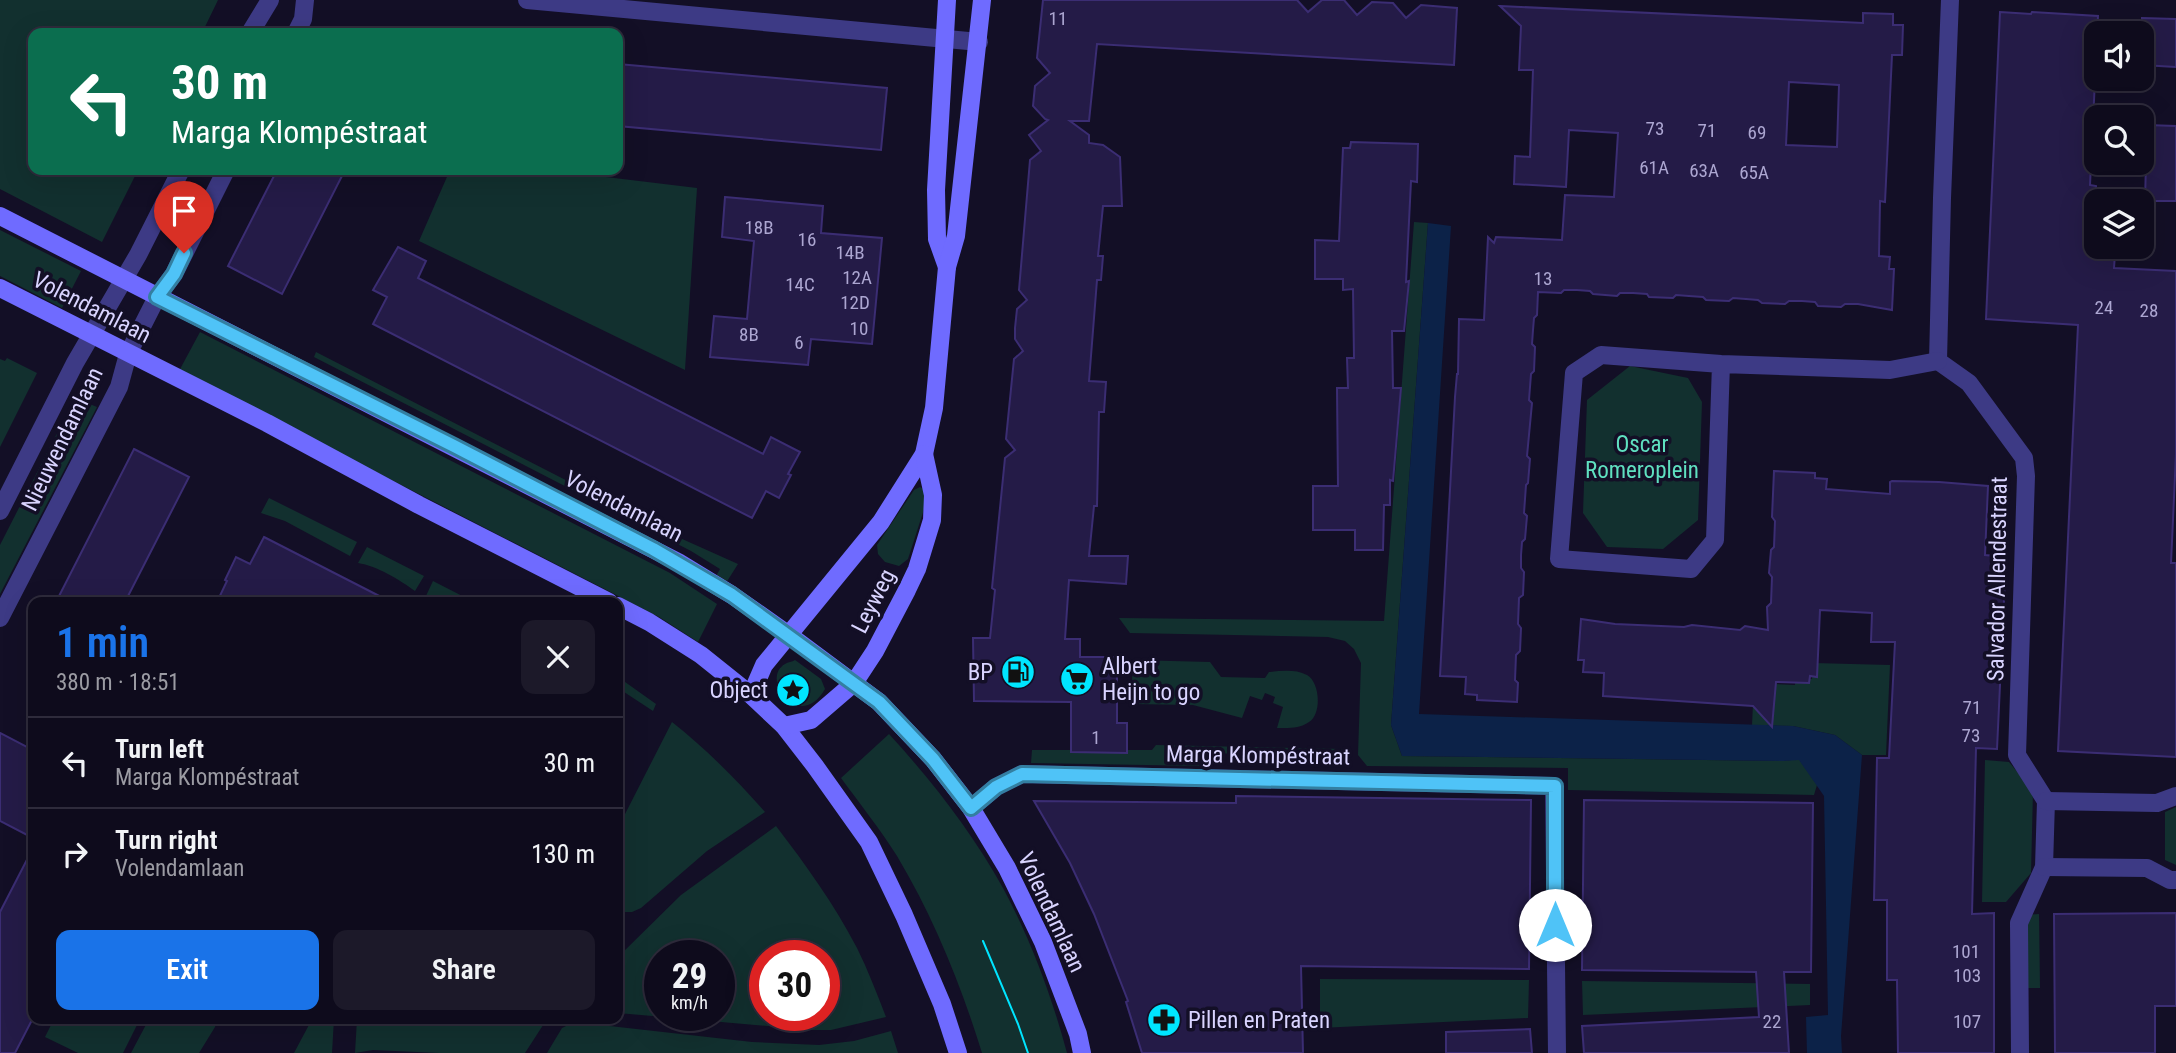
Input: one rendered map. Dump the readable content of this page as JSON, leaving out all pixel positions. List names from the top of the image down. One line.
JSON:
{"streets":{"street":["Volendamlaan","Nieuwendamlaan","Salvador Allendestraat","Leyweg","Marga Klompéstraat"]},"crossings":[["Volendamlaan","Nieuwendamlaan"],["Volendamlaan","Leyweg"],["Volendamlaan","Marga Klompéstraat"]],"parks":["Oscar Romeroplein"],"places":{"fuel station":["BP"],"supermarket":["Albert Heijn to go"],"place":["Object"],"pharmacy":["Pillen en Praten"]},"house_numbers":["11","73","71","69","61A","63A","65A","18B","16","14B","12A","13","14C","12D","24","28","10","8B","6","71","73","1","101","103","22","107"],"page":{"turn":["30 m","Marga Klompéstraat"],"heading":["1 min","380 m · 18:51"],"list":[{"name":"Turn left","note":"Marga Klompéstraat","value":"30 m"},{"name":"Turn right","note":"Volendamlaan","value":"130 m"}],"buttons":["Exit","Share"],"speed":"29 km/h","limit":"30"}}
